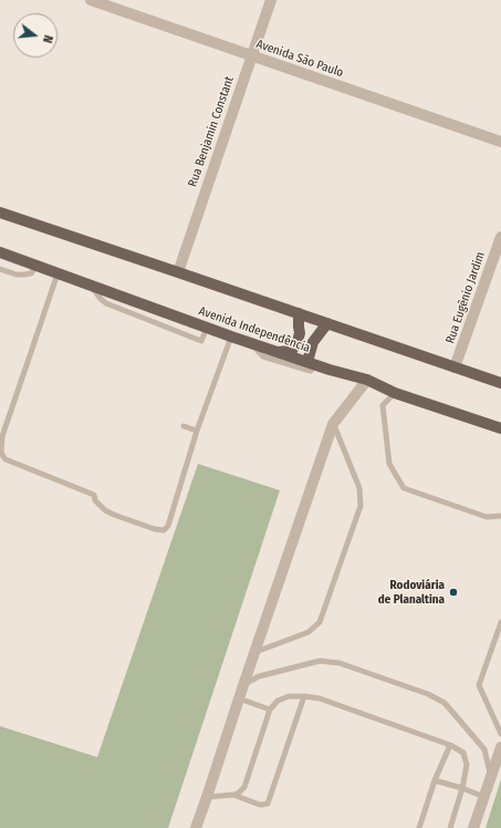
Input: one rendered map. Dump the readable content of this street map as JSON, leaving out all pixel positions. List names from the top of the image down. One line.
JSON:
{"streets":{"main road":["Avenida Independência"],"street":["Avenida São Paulo","Rua Benjamin Constant","Rua Eugênio Jardim"]},"crossings":[["Avenida São Paulo","Rua Benjamin Constant"]],"places":["Rodoviária de Planaltina"],"north":"right"}
